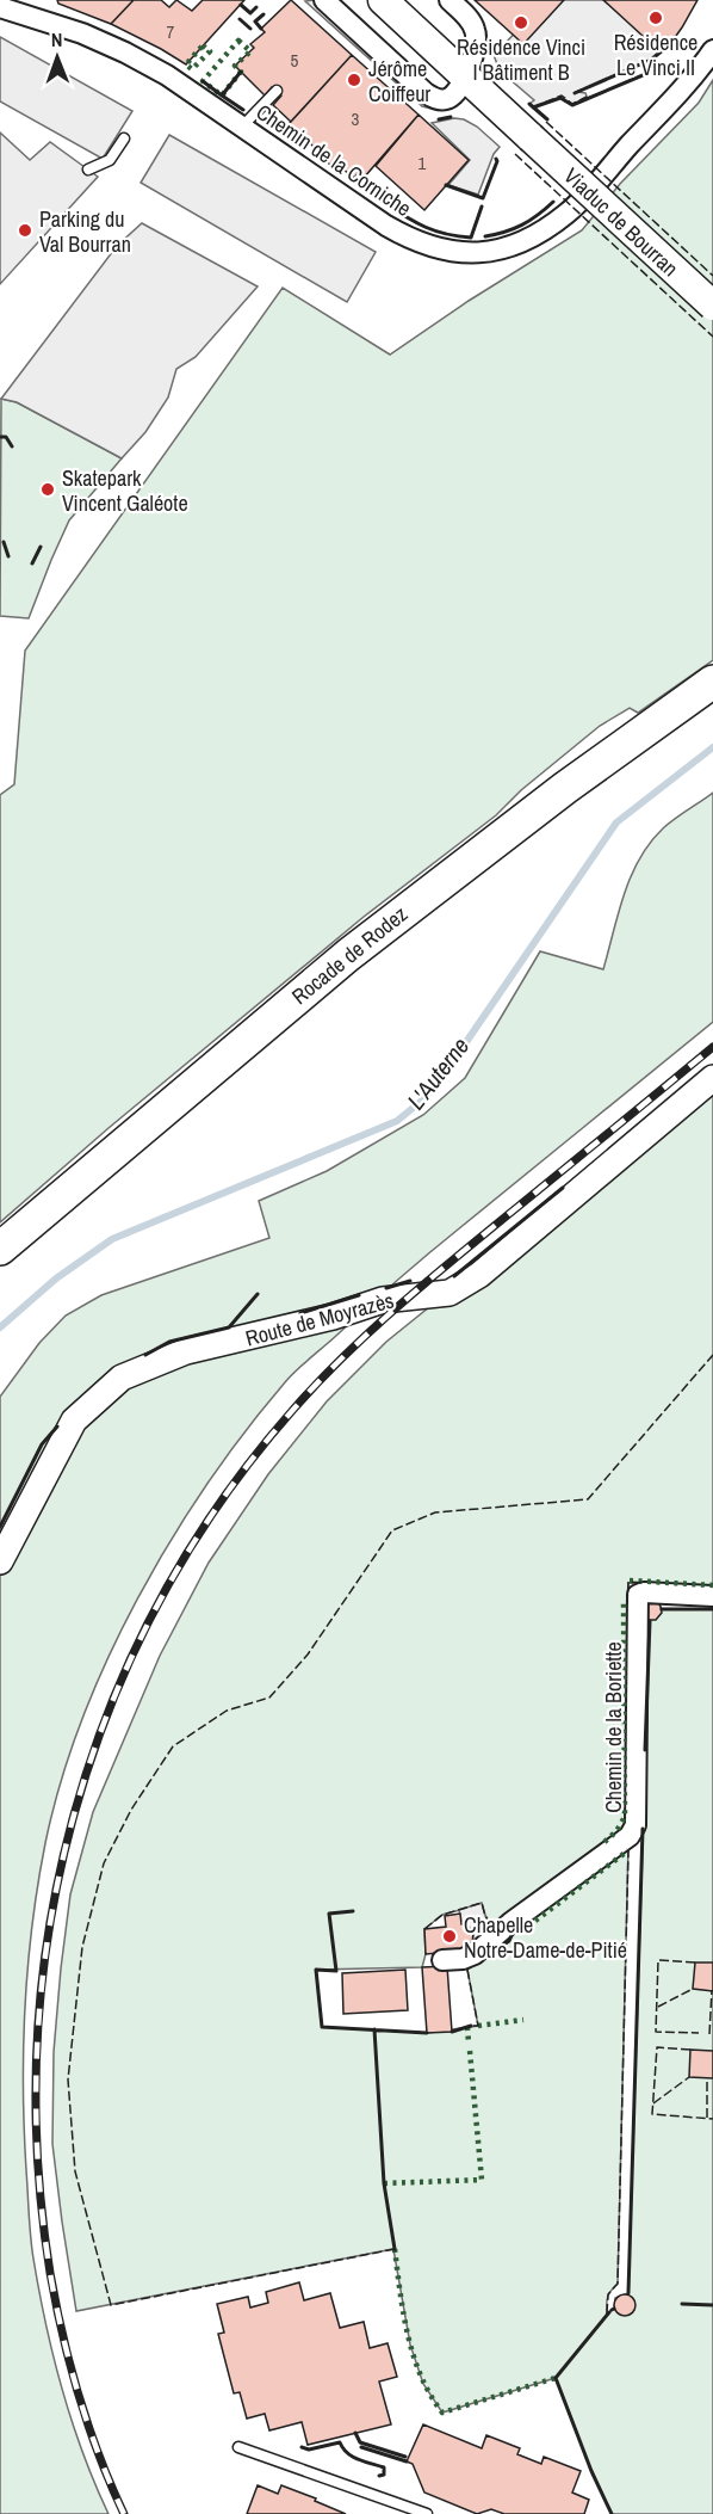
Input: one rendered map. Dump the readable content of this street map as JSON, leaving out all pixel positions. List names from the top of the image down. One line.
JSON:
{"streets":{"main road":["Viaduc de Bourran","Rocade de Rodez"],"street":["Chemin de la Corniche","Route de Moyrazès","Chemin de la Boriette"]},"water":["L'Auterne"],"places":["Résidence Le Vinci II","Résidence Vinci I Bâtiment B","Jérôme Coiffeur","Parking du Val Bourran","Skatepark Vincent Galéote","Chapelle Notre-Dame-de-Pitié"],"house_numbers":["7","5","3","1"],"north":"top"}
